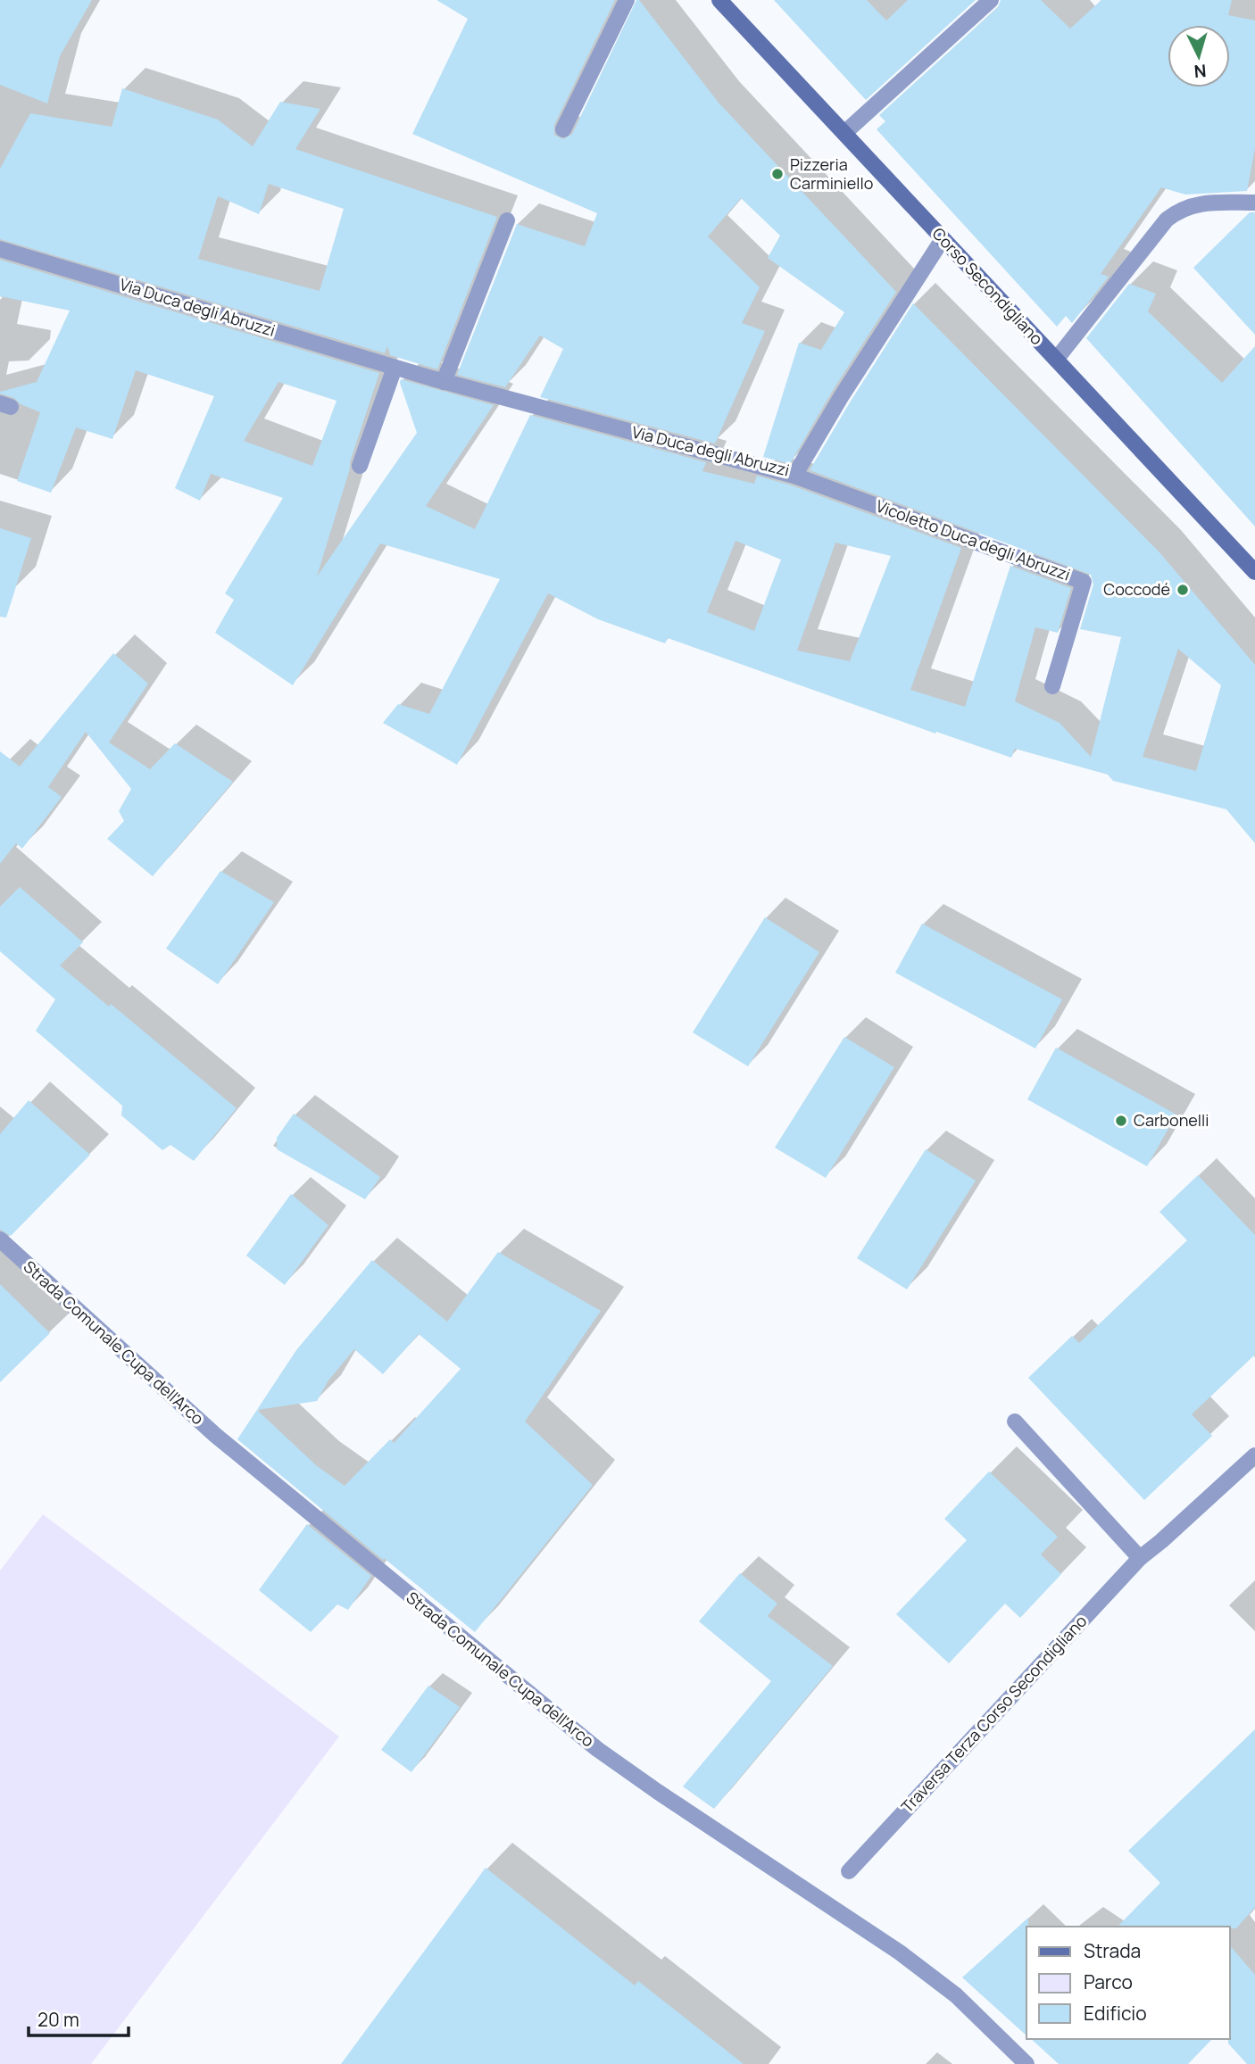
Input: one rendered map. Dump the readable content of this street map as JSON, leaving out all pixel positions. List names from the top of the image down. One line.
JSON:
{"streets":{"main road":["Corso Secondigliano"],"street":["Via Duca degli Abruzzi","Vicoletto Duca degli Abruzzi","Strada Comunale Cupa dell'Arco","Traversa Terza Corso Secondigliano"]},"crossings":[["Corso Secondigliano","Via Duca degli Abruzzi"],["Via Duca degli Abruzzi","Vicoletto Duca degli Abruzzi"]],"places":["Pizzeria Carminiello","Coccodé","Carbonelli"],"legend":["Strada","Parco","Edificio"],"scale_bar":"20 m","north":"bottom"}
